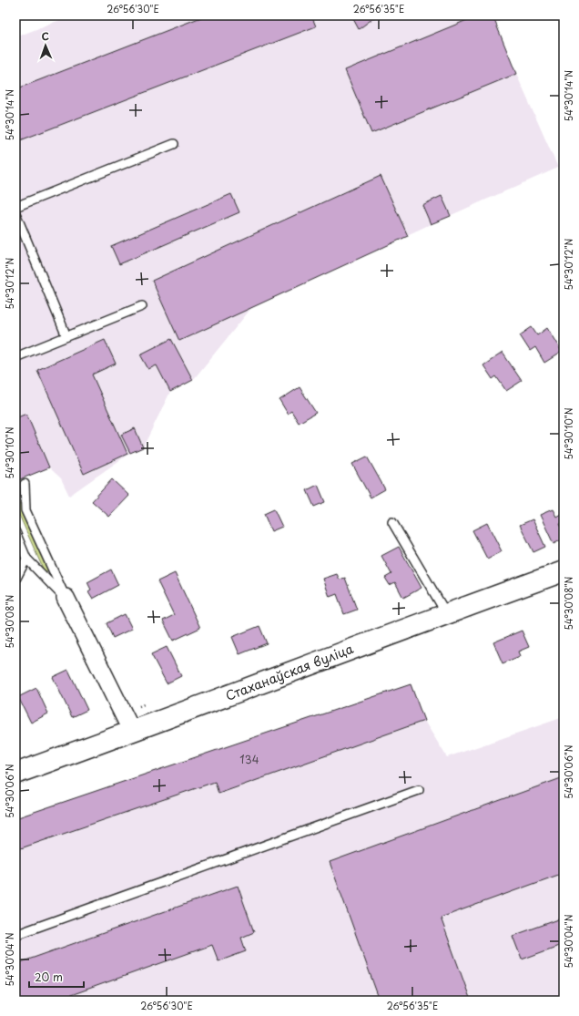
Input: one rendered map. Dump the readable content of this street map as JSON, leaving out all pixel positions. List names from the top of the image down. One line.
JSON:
{"streets":{"street":["Стаханаўская вуліца"]},"house_numbers":["134"],"scale_bar":"20 m","north":"top","coordinates":["26°56'30\"E","26°56'35\"E","54°30'14\"N","54°30'12\"N","54°30'10\"N","54°30'08\"N","54°30'06\"N","54°30'04\"N"]}
